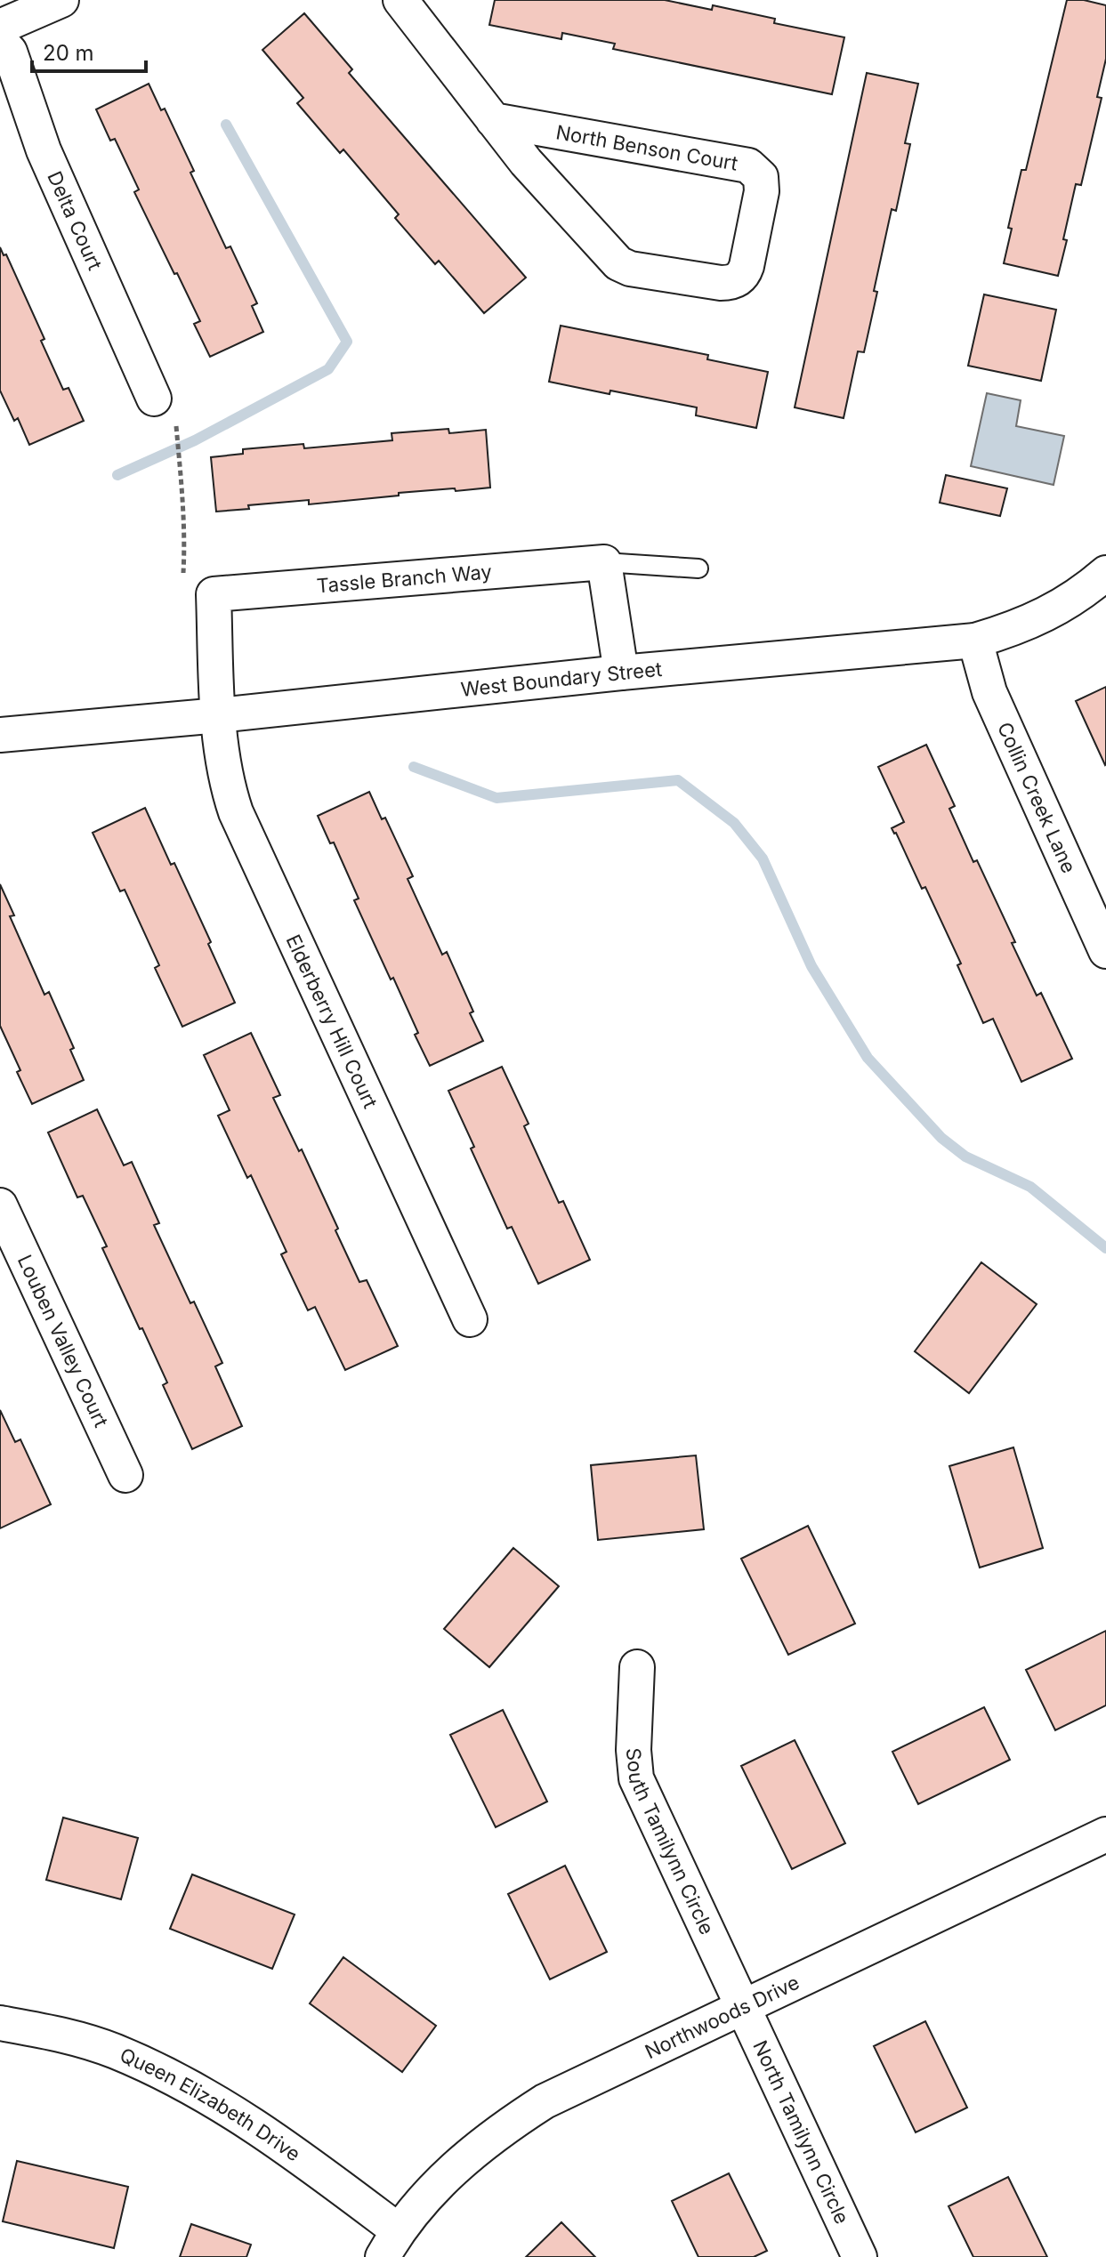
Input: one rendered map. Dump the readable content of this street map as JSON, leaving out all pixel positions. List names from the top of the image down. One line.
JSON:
{"streets":{"street":["North Benson Court","Delta Court","Tassle Branch Way","West Boundary Street","Collin Creek Lane","Elderberry Hill Court","Louben Valley Court","South Tamilynn Circle","Northwoods Drive","Queen Elizabeth Drive","North Tamilynn Circle"]},"crossings":[["Tassle Branch Way","West Boundary Street"],["Tassle Branch Way","Elderberry Hill Court"],["West Boundary Street","Collin Creek Lane"],["West Boundary Street","Elderberry Hill Court"],["South Tamilynn Circle","Northwoods Drive"],["South Tamilynn Circle","North Tamilynn Circle"],["Northwoods Drive","Queen Elizabeth Drive"],["Northwoods Drive","North Tamilynn Circle"]],"scale_bar":"20 m"}
